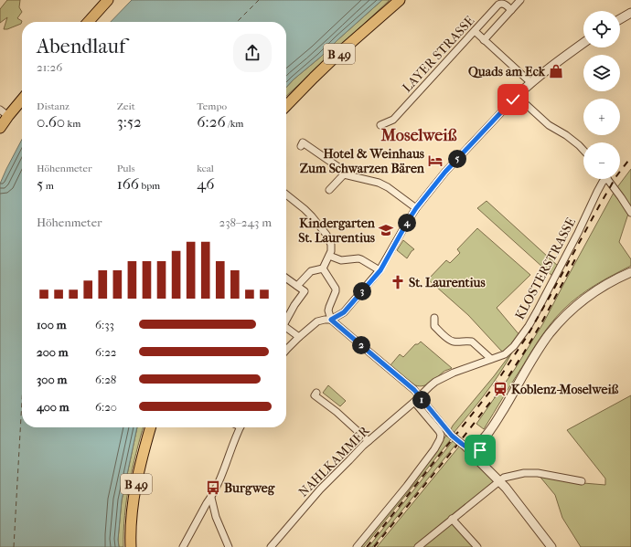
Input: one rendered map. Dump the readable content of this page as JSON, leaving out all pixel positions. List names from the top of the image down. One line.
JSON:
{"streets":{"main road":["B 49"],"street":["LAYER STRASSE","KLOSTERSTRASSE","NAHLKAMMER"]},"crossings":[["KLOSTERSTRASSE","NAHLKAMMER"]],"districts":["Moselweiß"],"places":{"shop":["Quads am Eck"],"hotel":["Hotel & Weinhaus Zum Schwarzen Bären"],"school or university":["Kindergarten St. Laurentius"],"church":["St. Laurentius"],"station":["Koblenz-Moselweiß"],"bus stop":["Burgweg"]},"page":{"map_buttons":["+","−"],"heading":["Abendlauf","21:26"],"stats":[["Distanz","0.60 km"],["Zeit","3:52"],["Tempo","6:26 /km"],["Höhenmeter","5 m"],["Puls","166 bpm"],["kcal","46"]],"pins":["5","4","3","2","1"],"chart":["Höhenmeter","238–243 m"],"list":[{"name":"100 m","note":"6:33"},{"name":"200 m","note":"6:22"},{"name":"300 m","note":"6:28"},{"name":"400 m","note":"6:20"}]}}
